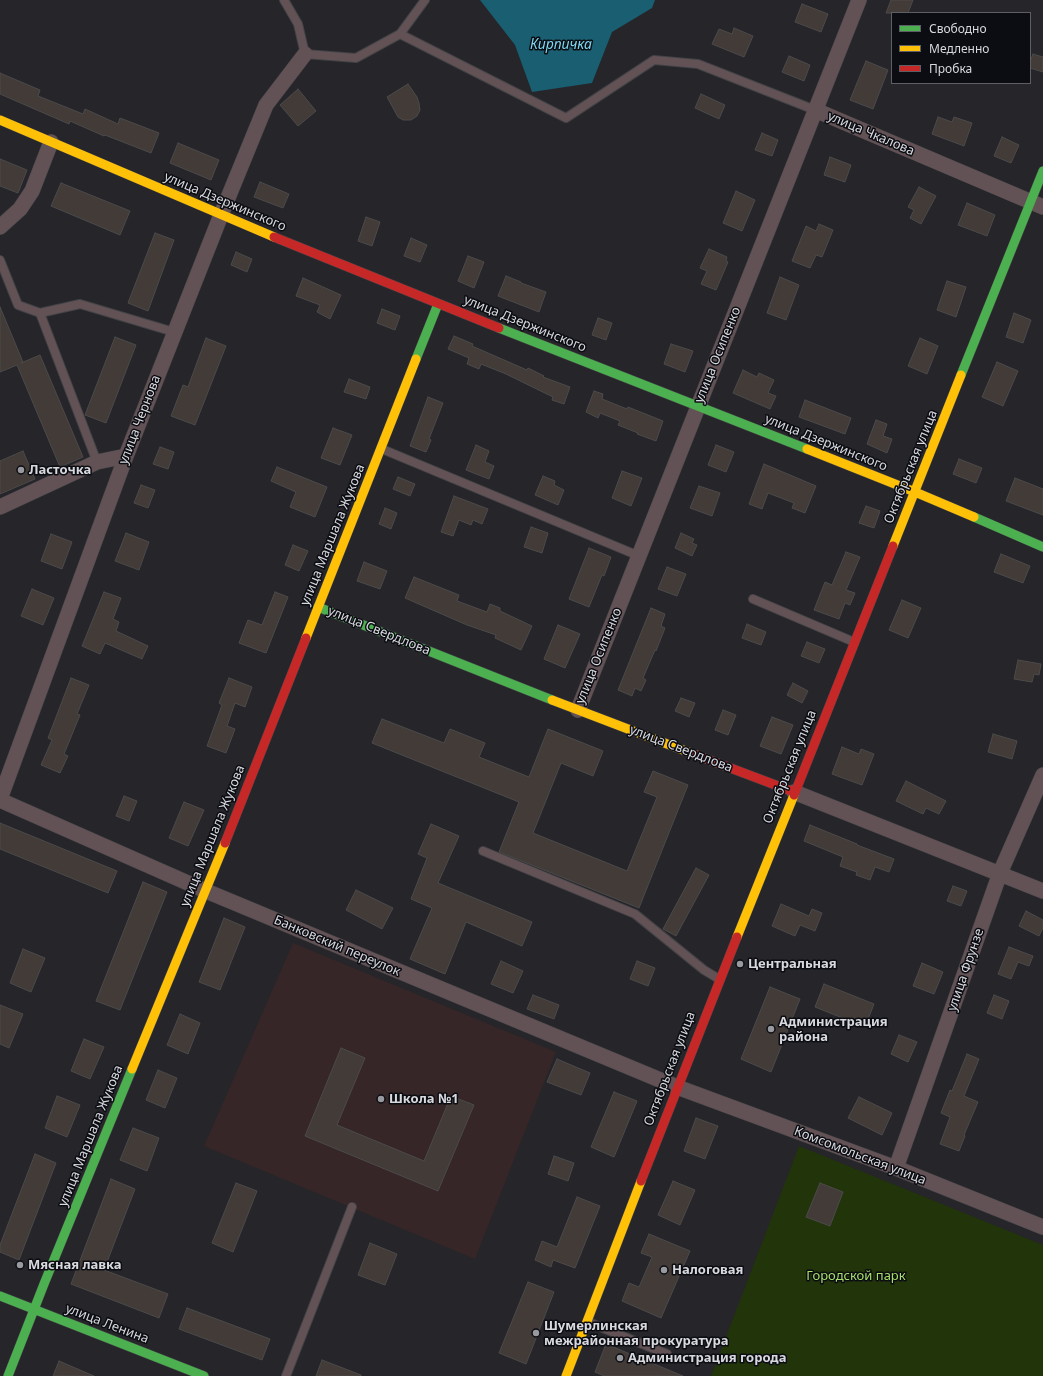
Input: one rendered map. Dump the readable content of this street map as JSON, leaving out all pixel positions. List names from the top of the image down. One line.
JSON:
{"streets":{"street":["улица Чкалова","улица Дзержинского","улица Осипенко","улица Чернова","Октябрьская улица","улица Маршала Жукова","улица Свердлова","Банковский переулок","улица Фрунзе","Комсомольская улица","улица Ленина"]},"crossings":[["улица Чкалова","улица Осипенко"],["улица Чкалова","Октябрьская улица"],["улица Дзержинского","улица Осипенко"],["улица Дзержинского","улица Чернова"],["улица Дзержинского","Октябрьская улица"],["улица Дзержинского","улица Маршала Жукова"],["улица Осипенко","улица Свердлова"],["улица Чернова","Банковский переулок"],["Октябрьская улица","улица Свердлова"],["Октябрьская улица","Банковский переулок"],["Октябрьская улица","Комсомольская улица"],["улица Маршала Жукова","улица Свердлова"],["улица Маршала Жукова","Банковский переулок"],["улица Маршала Жукова","улица Ленина"],["улица Свердлова","улица Фрунзе"],["Банковский переулок","Комсомольская улица"],["улица Фрунзе","Комсомольская улица"]],"water":["Кирпичка"],"parks":["Городской парк"],"places":["Ласточка","Центральная","Администрация района","Школа №1","Мясная лавка","Налоговая","Шумерлинская межрайонная прокуратура","Администрация города"],"legend":["Свободно","Медленно","Пробка"]}
